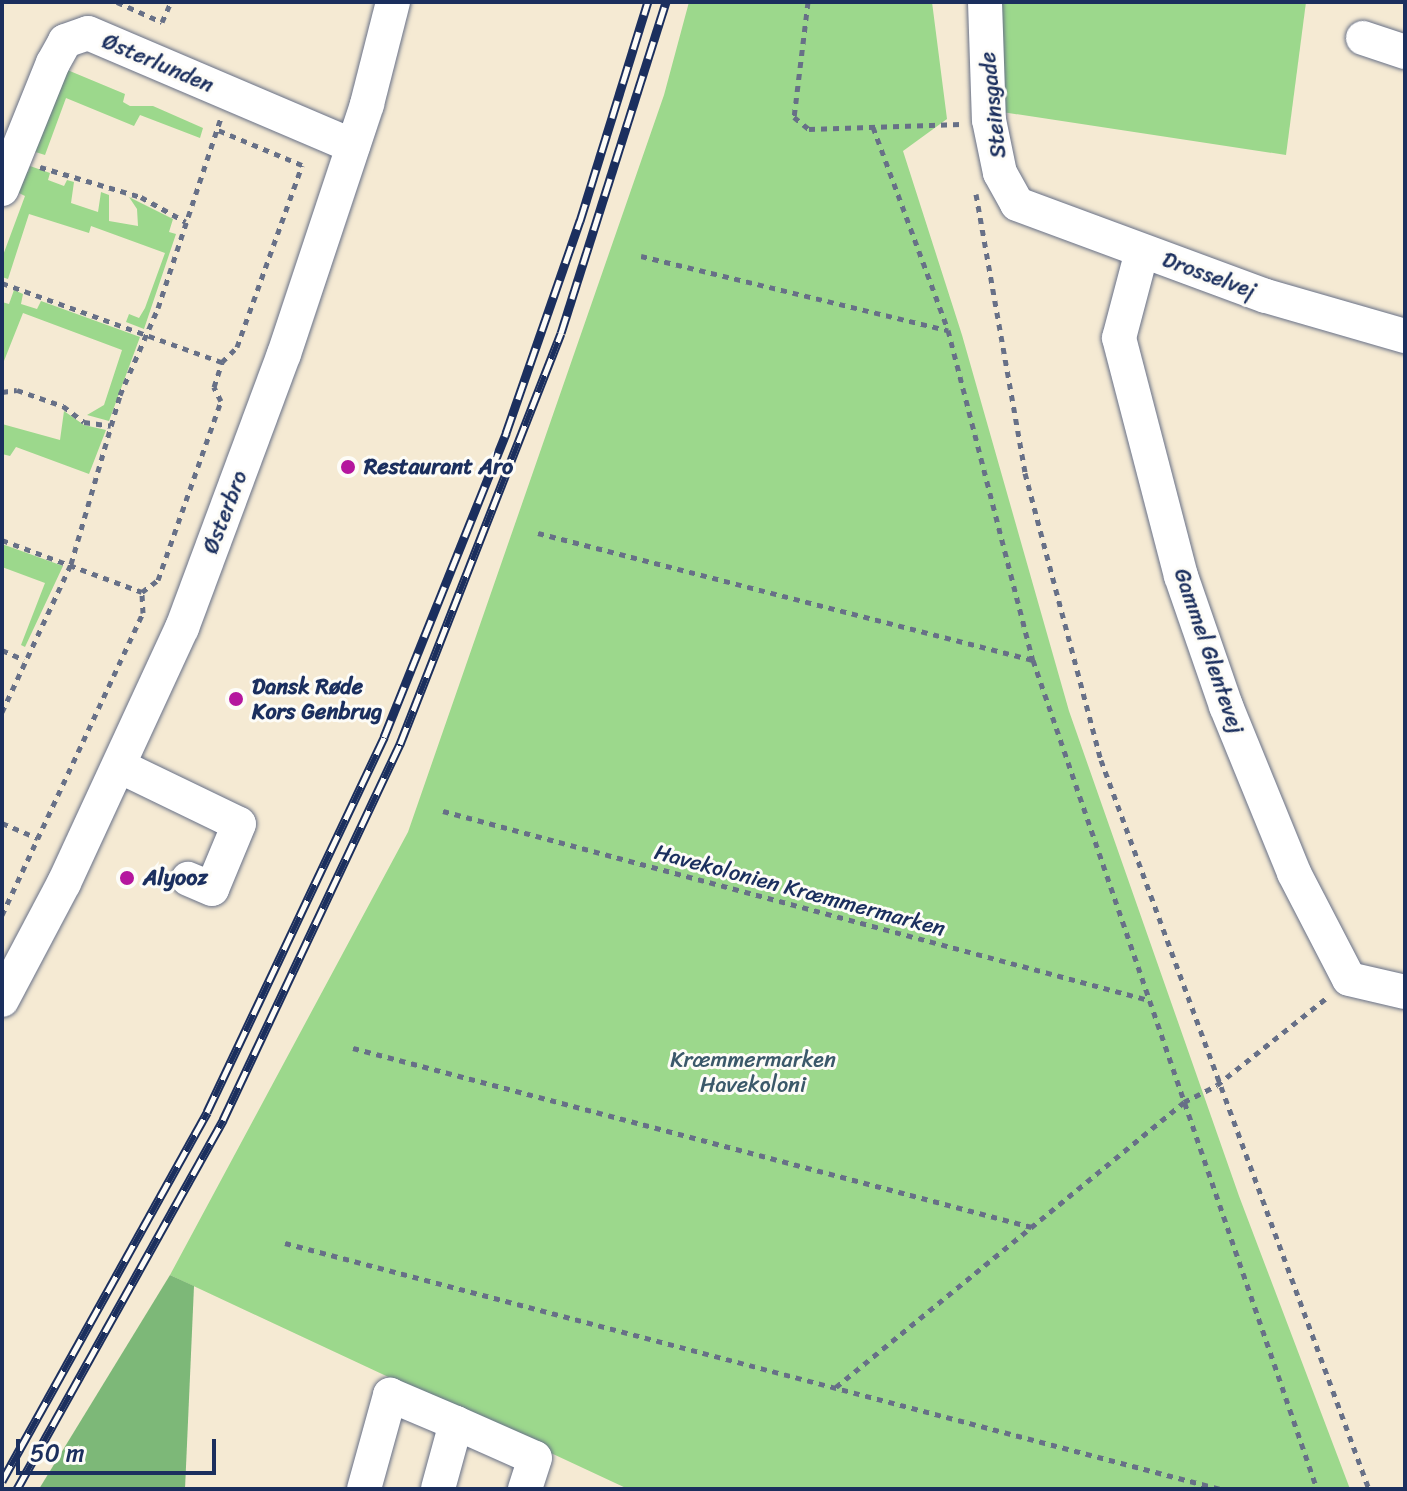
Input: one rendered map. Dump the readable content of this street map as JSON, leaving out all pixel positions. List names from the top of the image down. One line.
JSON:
{"streets":{"street":["Østerlunden","Steinsgade","Drosselvej","Østerbro","Gammel Glentevej"],"path":["Havekolonien Kræmmermarken"]},"crossings":[["Østerlunden","Østerbro"],["Steinsgade","Drosselvej"],["Drosselvej","Gammel Glentevej"]],"parks":["Kræmmermarken Havekoloni"],"places":["Restaurant Aro","Dansk Røde Kors Genbrug","Alyooz"],"scale_bar":"50 m"}
